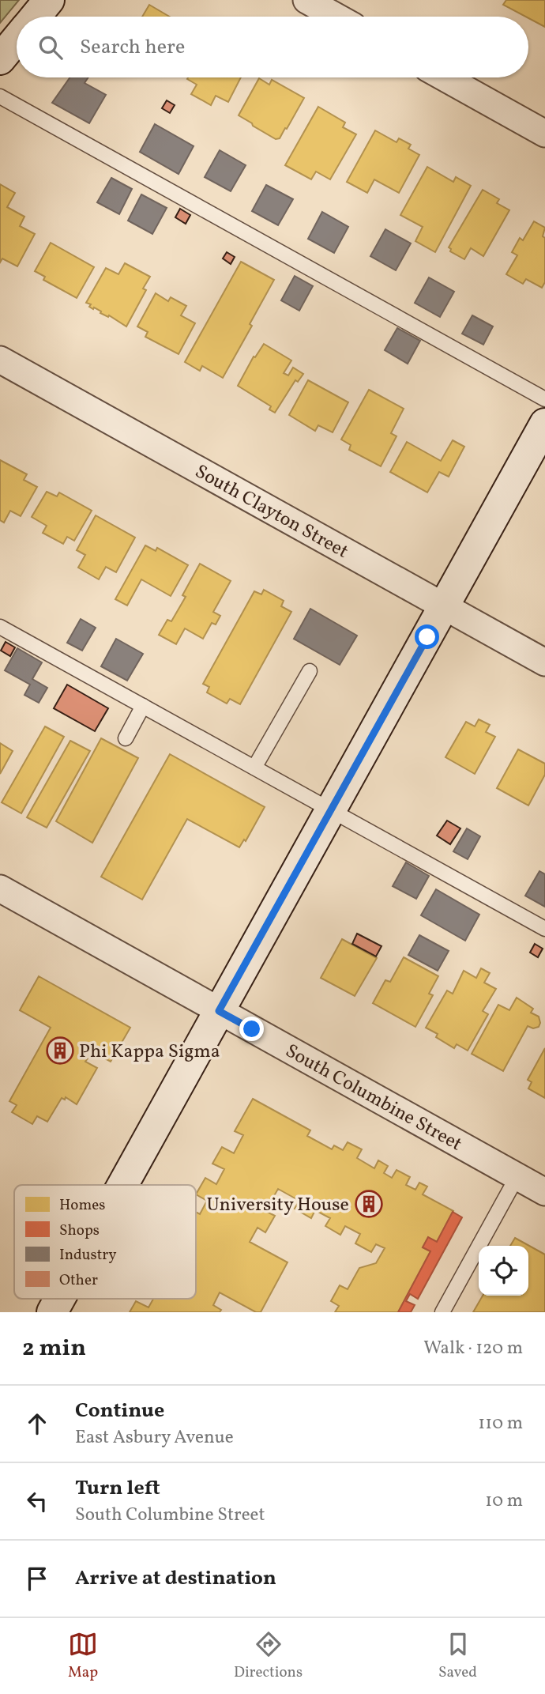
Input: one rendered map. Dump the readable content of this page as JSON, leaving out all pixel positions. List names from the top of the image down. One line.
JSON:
{"streets":{"street":["South Clayton Street","South Columbine Street"]},"places":{"building":["Phi Kappa Sigma","University House"]},"legend":["Homes","Shops","Industry","Other"],"page":{"search":"Search here","heading":["2 min","Walk · 120 m"],"list":[["Continue","East Asbury Avenue","110 m"],["Turn left","South Columbine Street","10 m"],"Arrive at destination"],"nav":["Map","Directions","Saved"]}}
